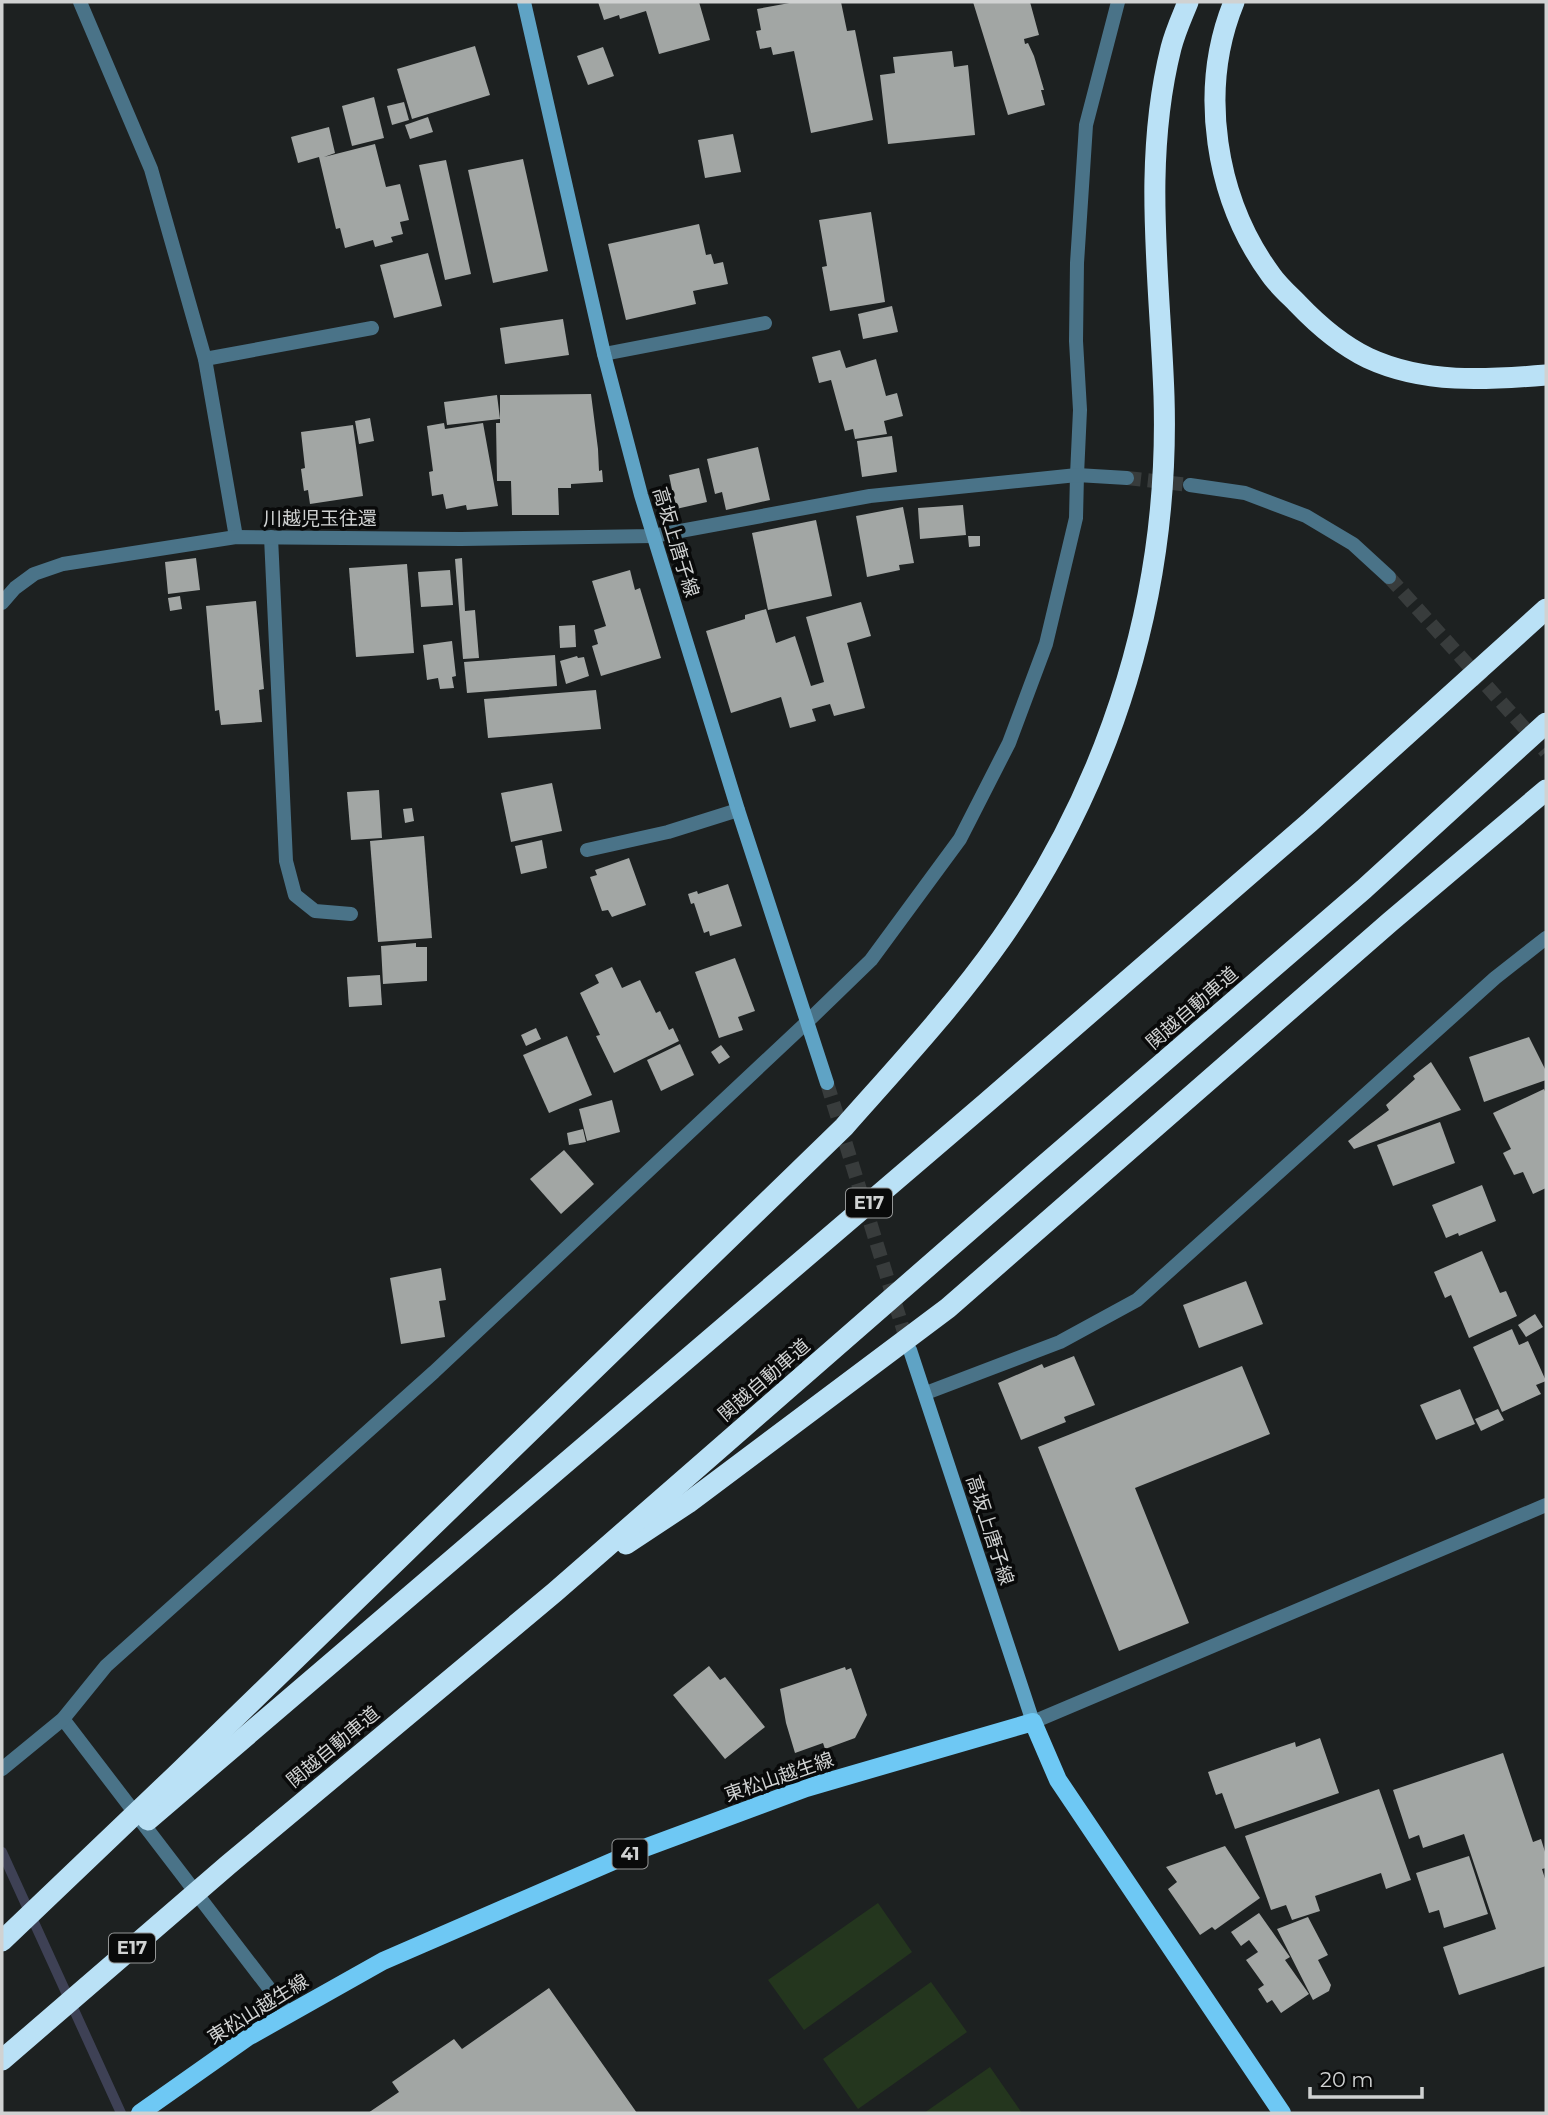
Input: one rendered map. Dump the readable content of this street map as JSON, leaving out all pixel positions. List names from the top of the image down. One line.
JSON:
{"streets":{"highway":["関越自動車道","E17"],"main road":["高坂上唐子線","東松山越生線","41"],"street":["川越児玉往還"]},"crossings":[["川越児玉往還","高坂上唐子線"],["高坂上唐子線","東松山越生線"]],"scale_bar":"20 m"}
